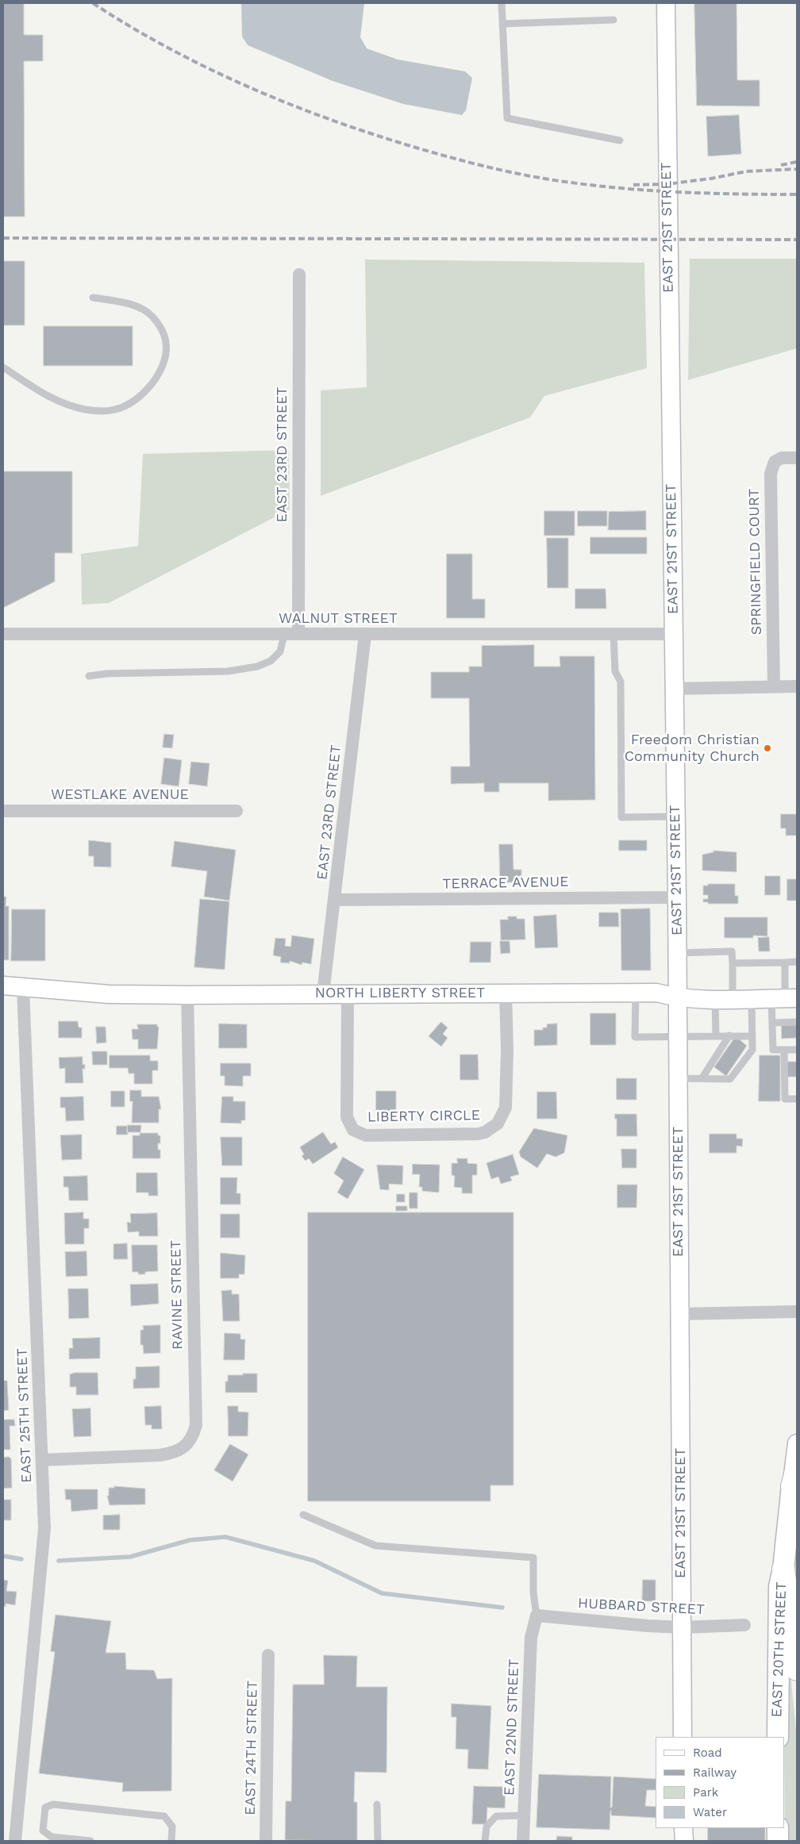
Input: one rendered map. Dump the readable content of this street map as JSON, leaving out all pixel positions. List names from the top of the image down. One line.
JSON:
{"streets":{"main road":["EAST 20TH STREET"],"street":["EAST 21ST STREET","EAST 23RD STREET","SPRINGFIELD COURT","WALNUT STREET","WESTLAKE AVENUE","TERRACE AVENUE","NORTH LIBERTY STREET","LIBERTY CIRCLE","RAVINE STREET","EAST 25TH STREET","HUBBARD STREET","EAST 22ND STREET","EAST 24TH STREET"]},"crossings":[["EAST 21ST STREET","WALNUT STREET"],["EAST 21ST STREET","TERRACE AVENUE"],["EAST 21ST STREET","NORTH LIBERTY STREET"],["EAST 21ST STREET","HUBBARD STREET"],["EAST 23RD STREET","WALNUT STREET"],["EAST 23RD STREET","TERRACE AVENUE"],["EAST 23RD STREET","NORTH LIBERTY STREET"],["NORTH LIBERTY STREET","LIBERTY CIRCLE"],["NORTH LIBERTY STREET","RAVINE STREET"],["NORTH LIBERTY STREET","EAST 25TH STREET"],["RAVINE STREET","EAST 25TH STREET"],["HUBBARD STREET","EAST 22ND STREET"]],"places":["Freedom Christian Community Church"],"legend":["Road","Railway","Park","Water"]}
